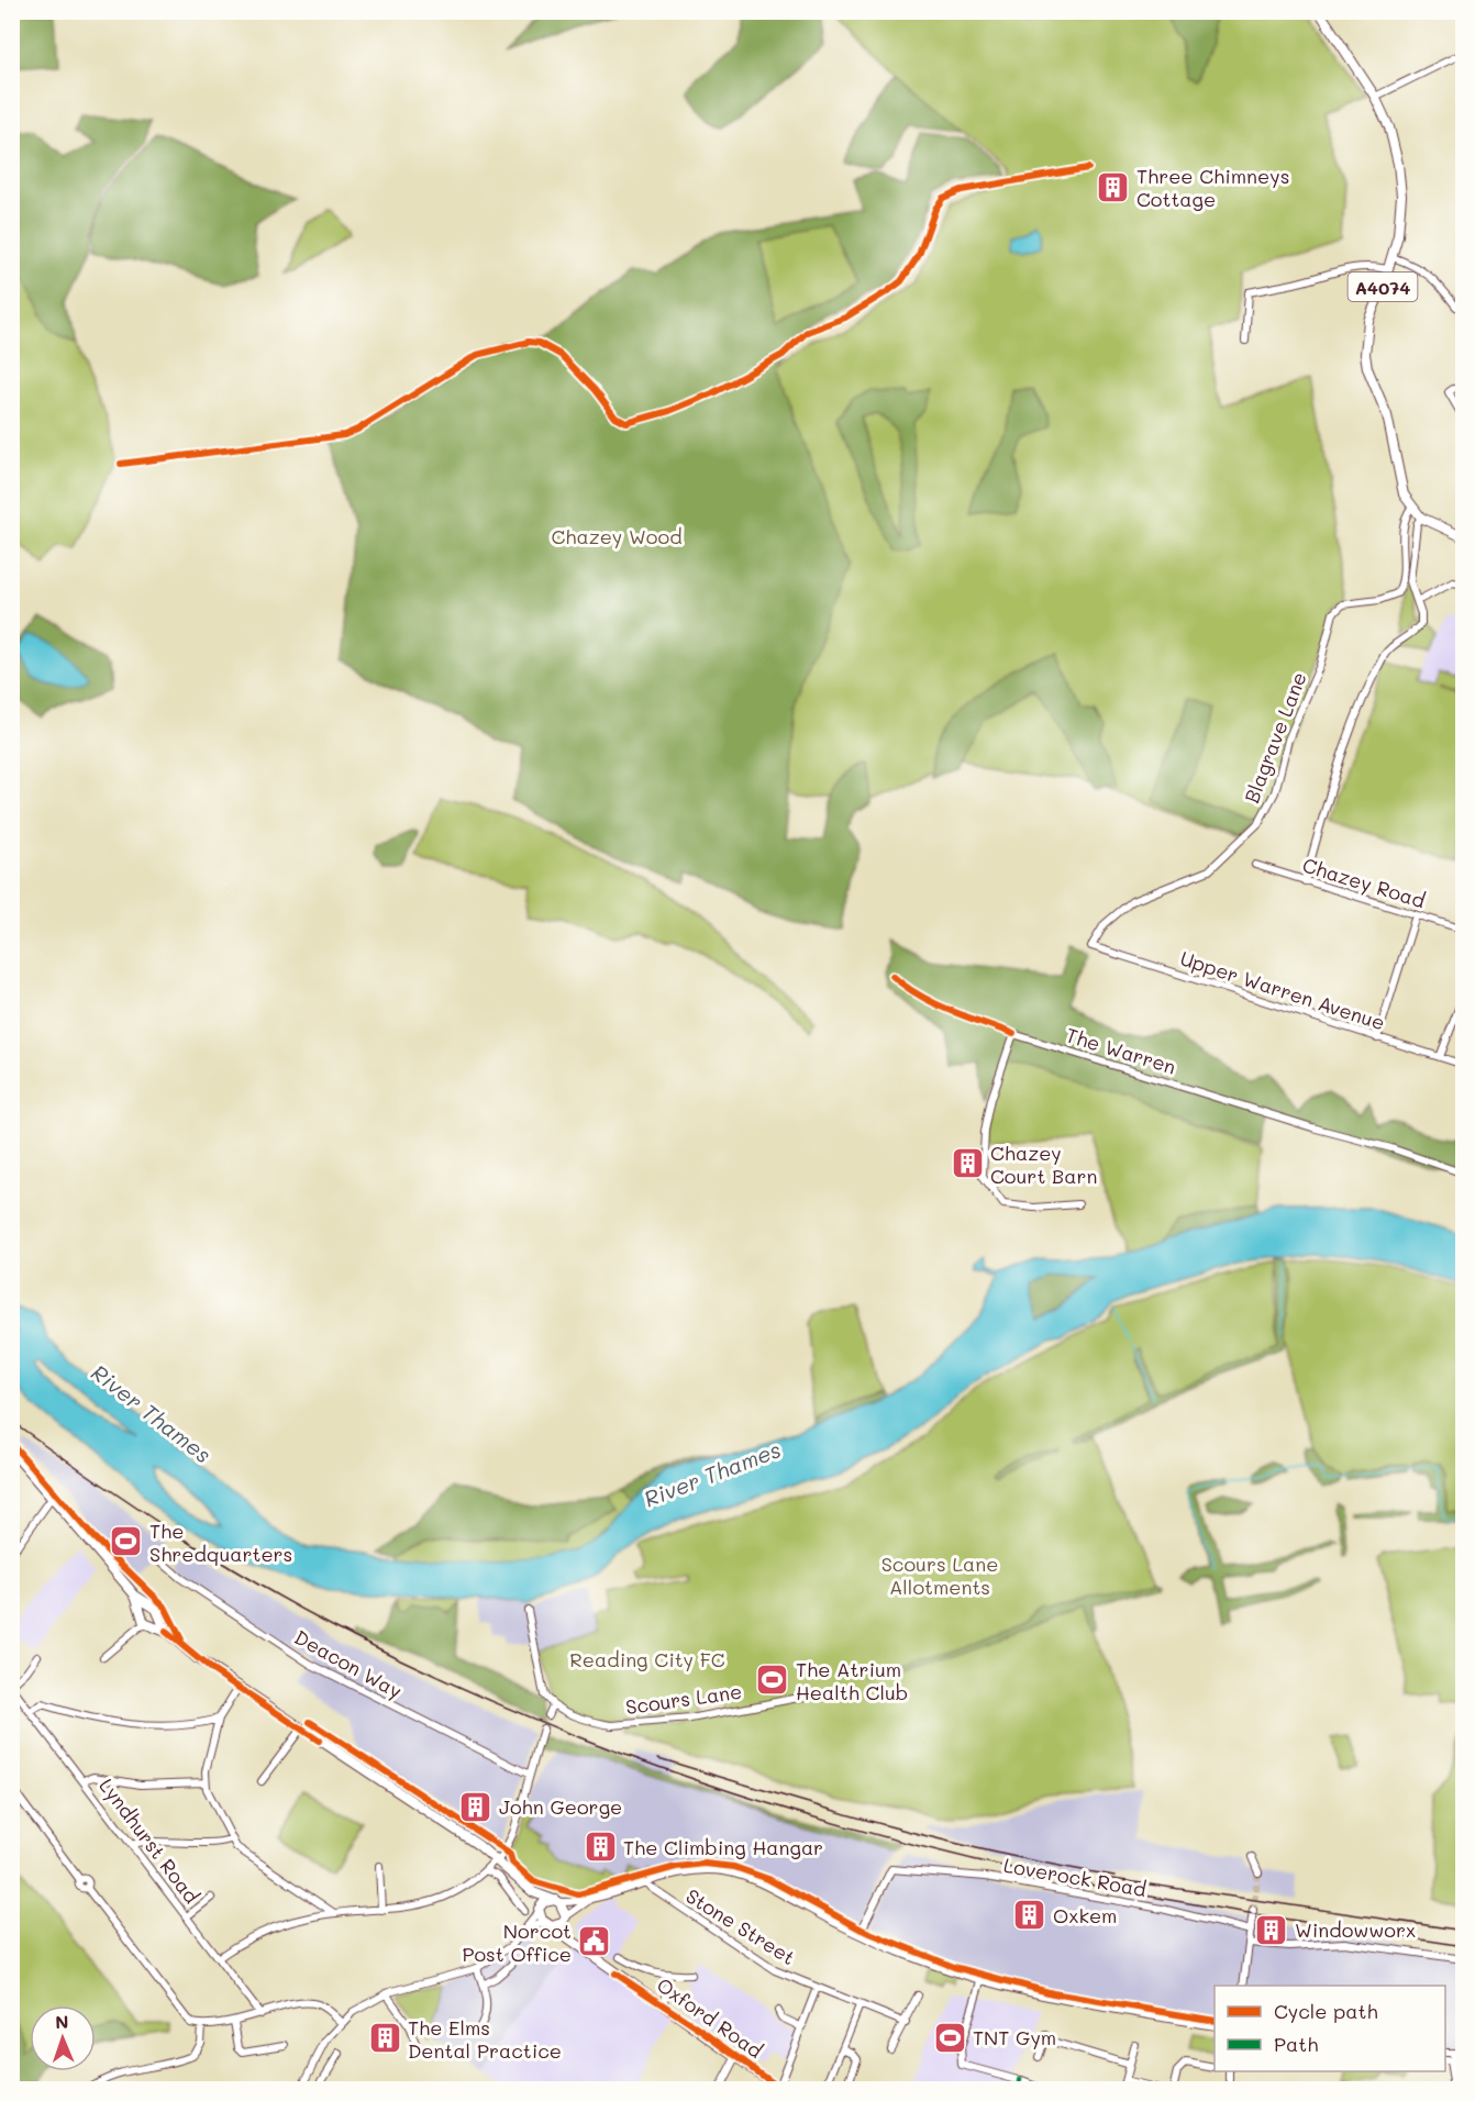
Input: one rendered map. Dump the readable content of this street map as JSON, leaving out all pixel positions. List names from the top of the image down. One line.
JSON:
{"streets":{"main road":["A4074","Oxford Road"],"street":["Blagrave Lane","Chazey Road","Upper Warren Avenue","The Warren","Deacon Way","Scours Lane","Lyndhurst Road","Loverock Road","Stone Street"]},"crossings":[["Blagrave Lane","Upper Warren Avenue"]],"water":["River Thames"],"parks":["Chazey Wood","Scours Lane Allotments","Reading City FC"],"places":{"building":["Three Chimneys Cottage","Chazey Court Barn","John George","The Climbing Hangar","Oxkem","Windowworx","The Elms Dental Practice"],"sports":["The Shredquarters","The Atrium Health Club","TNT Gym"],"public building":["Norcot Post Office"]},"legend":["Cycle path","Path"],"north":"top"}
